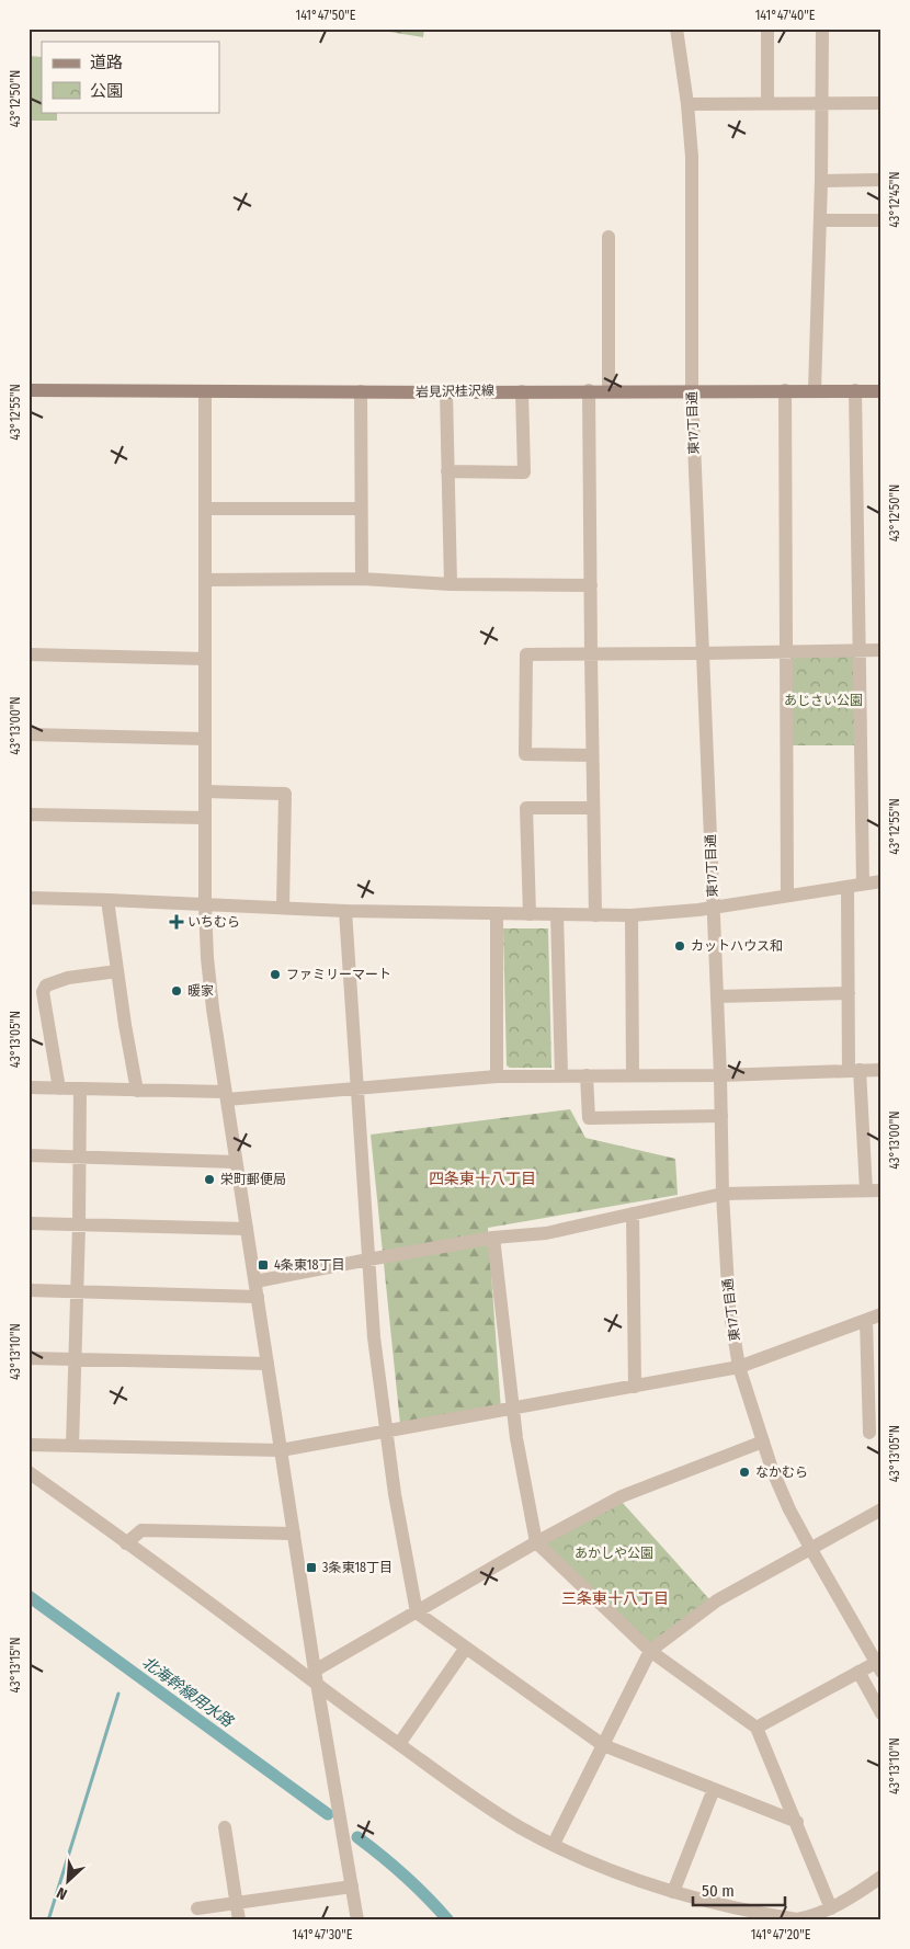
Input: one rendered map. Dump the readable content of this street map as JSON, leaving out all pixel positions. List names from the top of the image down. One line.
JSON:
{"streets":{"main road":["岩見沢桂沢線"],"street":["東17丁目通"]},"crossings":[["岩見沢桂沢線","東17丁目通"]],"districts":["四条東十八丁目","三条東十八丁目"],"water":["北海幹線用水路"],"parks":["あじさい公園","あかしや公園"],"places":{"health":["いちむら"],"other":["カットハウス和","ファミリーマート","暖家","栄町郵便局","なかむら"],"transit":["4条東18丁目","3条東18丁目"]},"legend":["道路","公園"],"scale_bar":"50 m","north":"bottom left","coordinates":["141°47'50\"E","141°47'40\"E","43°12'50\"N","43°12'45\"N","43°12'55\"N","43°13'00\"N","43°13'05\"N","43°13'10\"N","43°13'15\"N","141°47'30\"E","141°47'20\"E"]}
